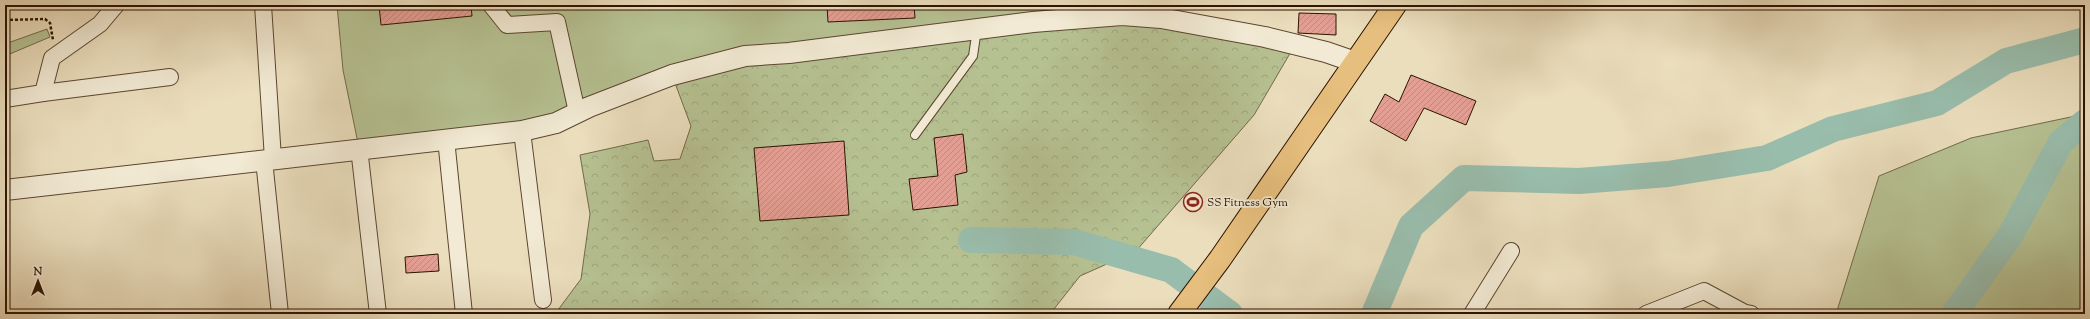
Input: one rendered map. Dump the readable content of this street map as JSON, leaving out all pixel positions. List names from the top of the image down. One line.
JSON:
{"places":{"sports":["SS Fitness Gym"]},"north":"top"}
